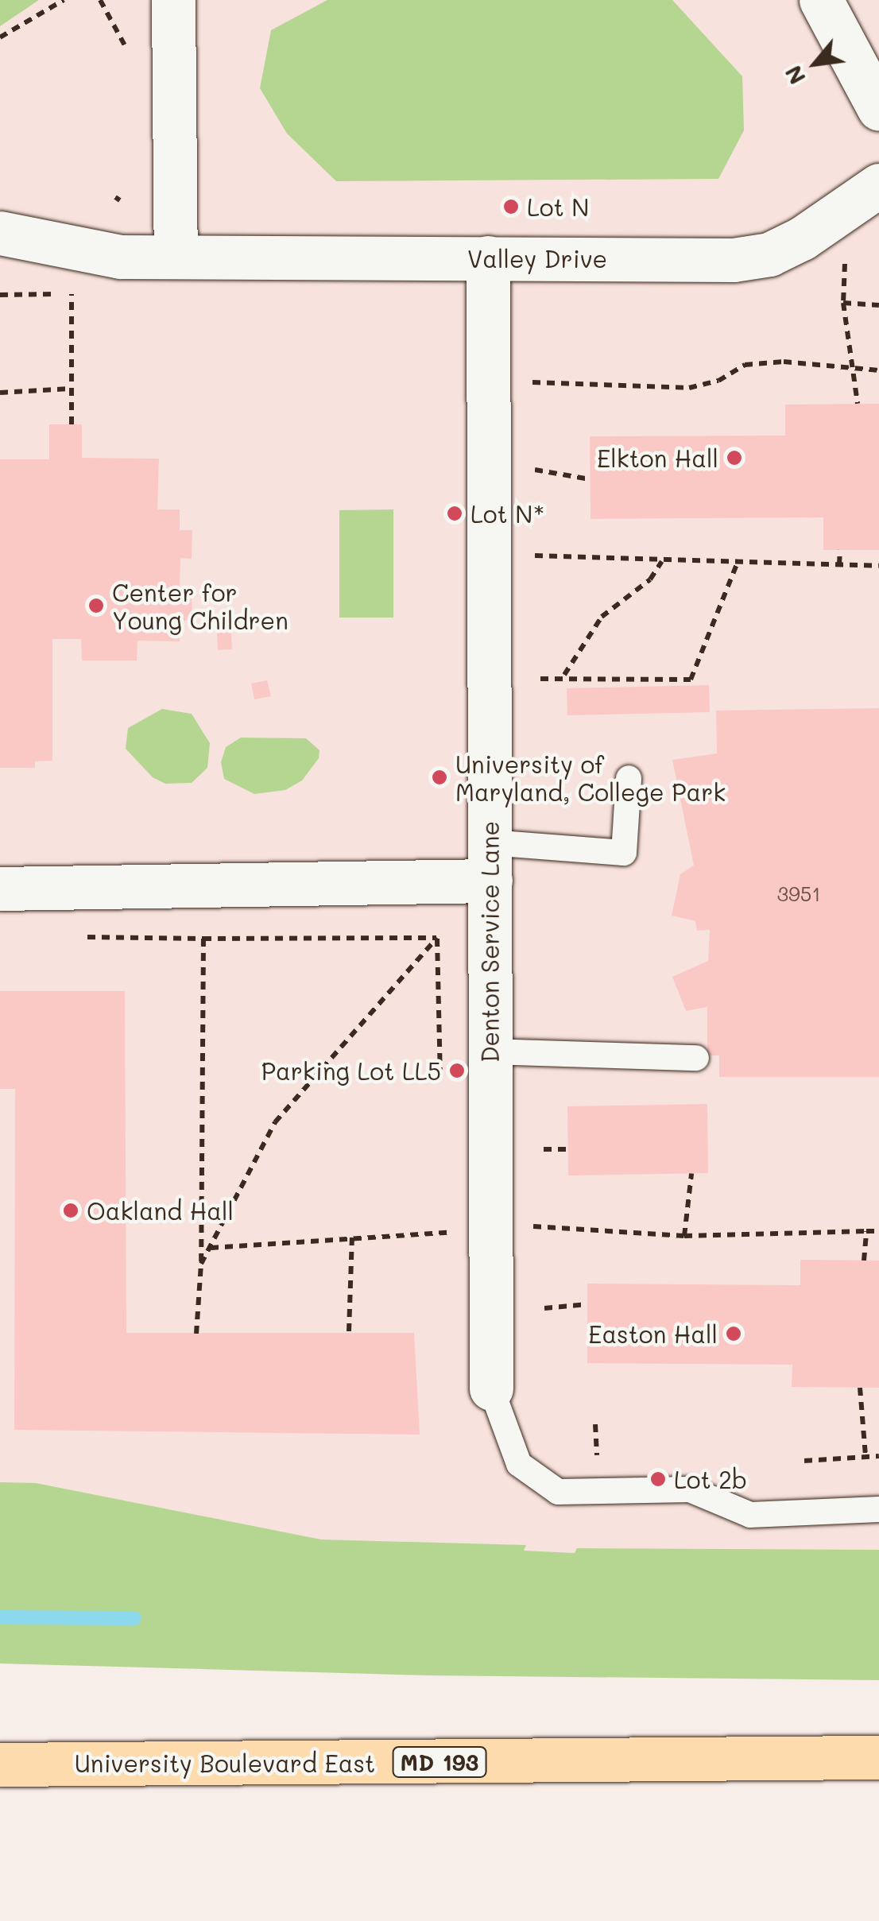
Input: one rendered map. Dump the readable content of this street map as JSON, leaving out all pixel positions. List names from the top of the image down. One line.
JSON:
{"streets":{"main road":["MD 193","University Boulevard East"],"street":["Valley Drive","Denton Service Lane"]},"crossings":[["Valley Drive","Denton Service Lane"]],"places":["Lot N","Elkton Hall","Lot N*","Center for Young Children","University of Maryland, College Park","Parking Lot LL5","Oakland Hall","Easton Hall","Lot 2b"],"house_numbers":["3951"],"north":"bottom left"}
